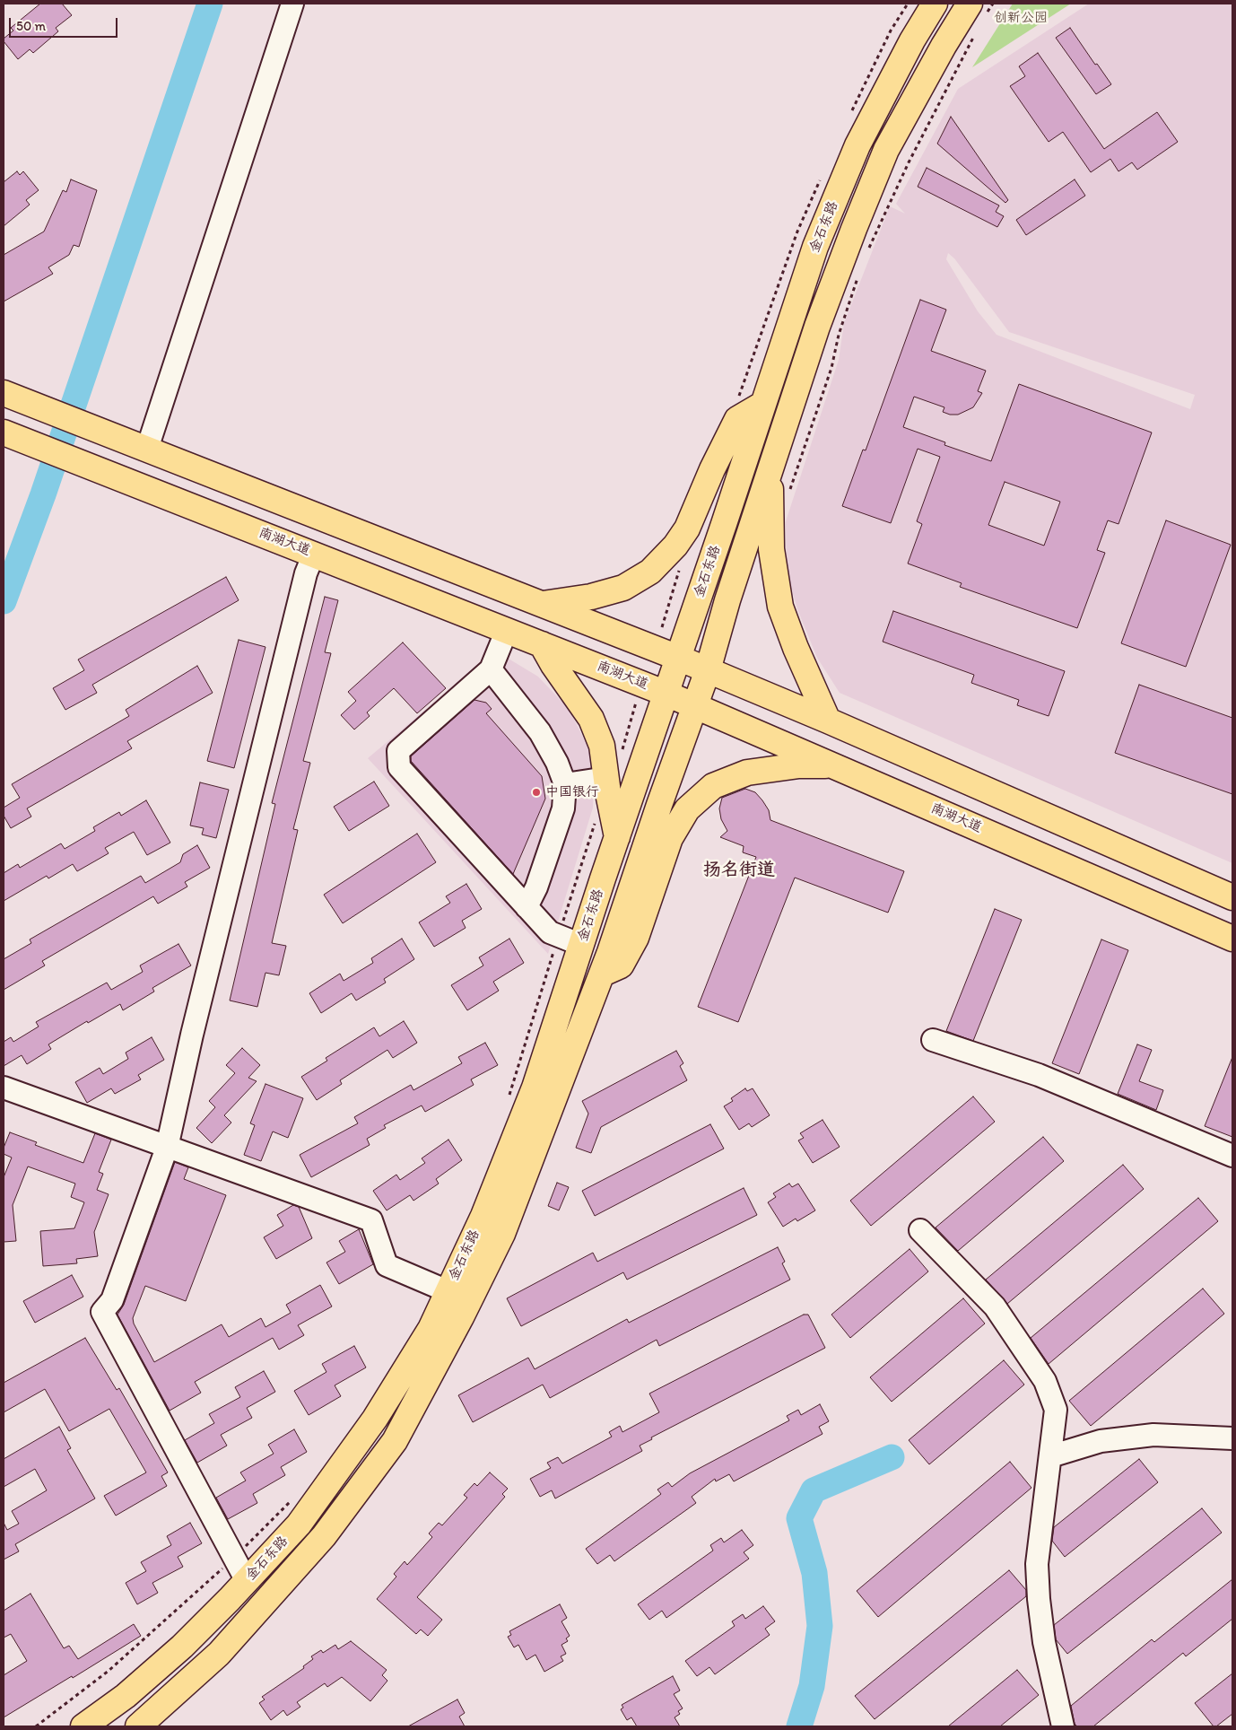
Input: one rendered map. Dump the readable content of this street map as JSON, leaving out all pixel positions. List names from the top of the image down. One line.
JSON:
{"streets":{"main road":["金石东路","南湖大道"]},"crossings":[["金石东路","南湖大道"]],"districts":["扬名街道"],"parks":["创新公园"],"places":["中国银行"],"scale_bar":"50 m"}
